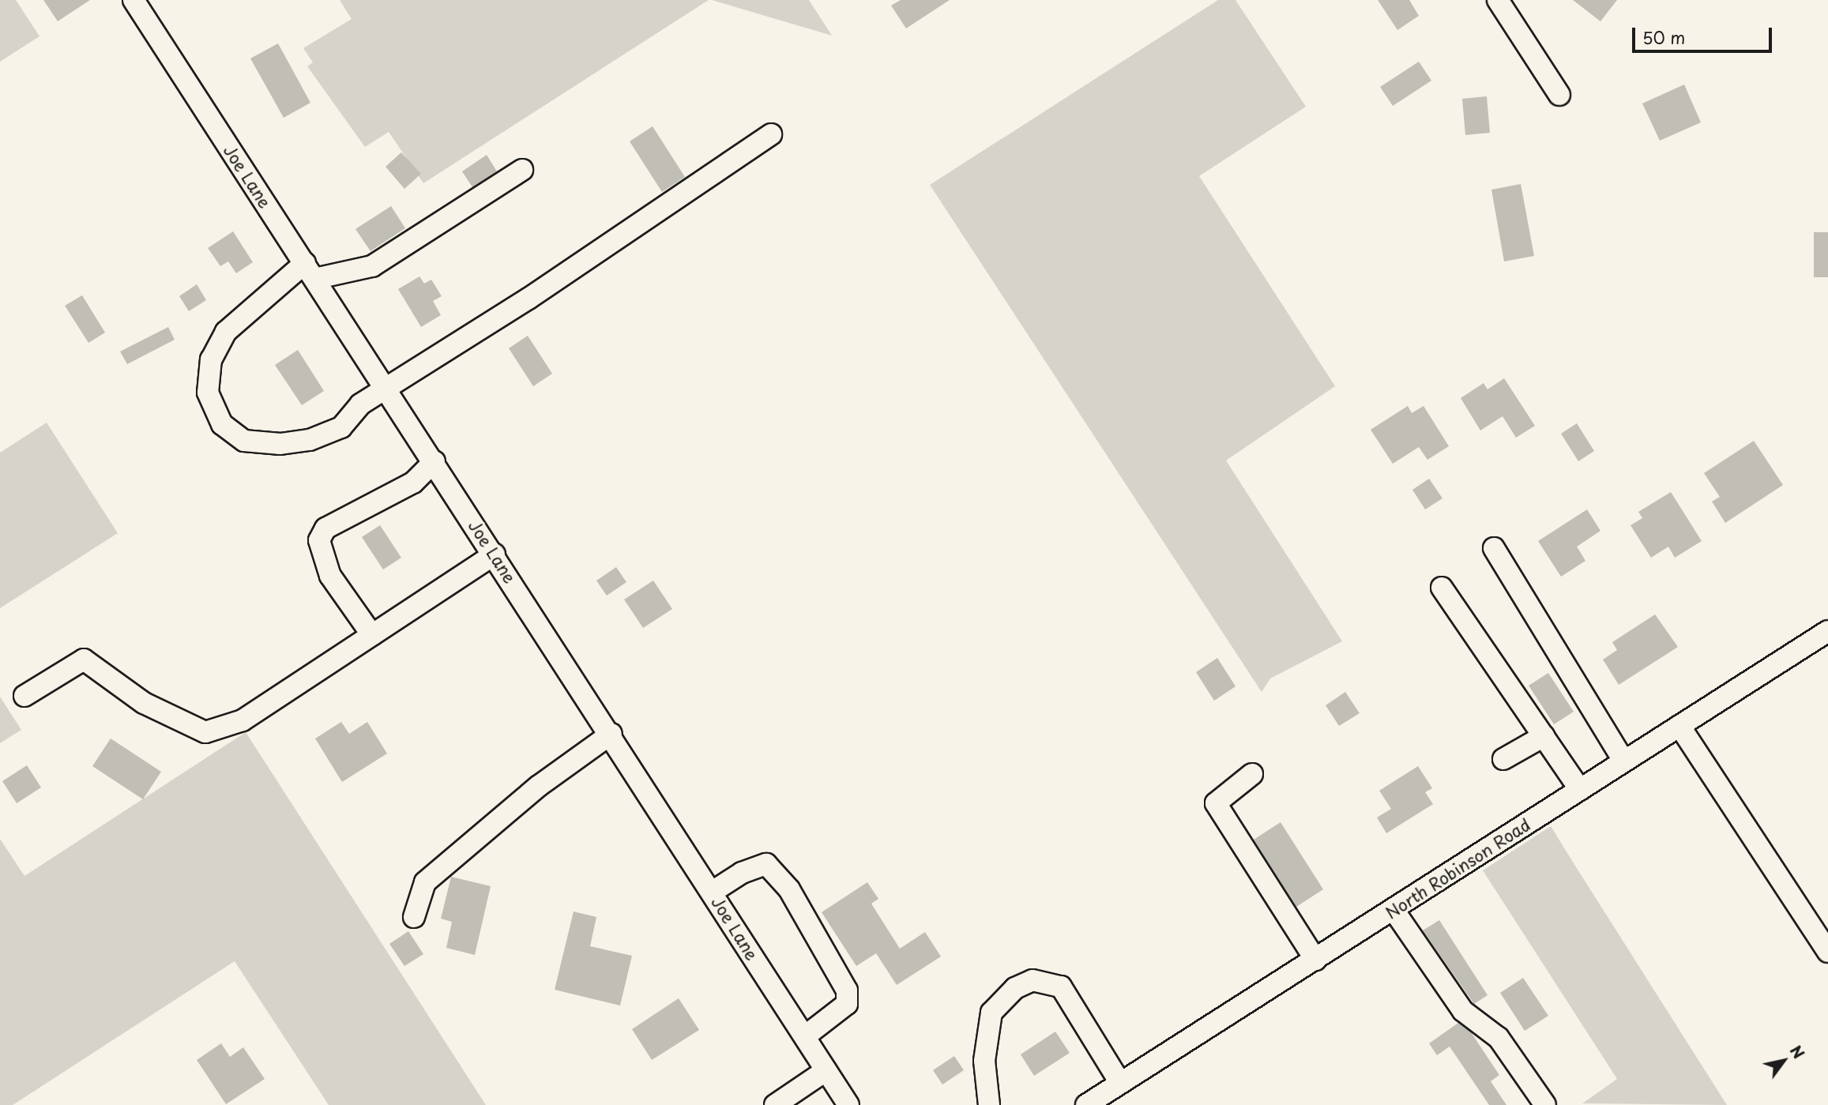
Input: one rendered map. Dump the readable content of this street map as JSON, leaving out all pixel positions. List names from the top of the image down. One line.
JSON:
{"streets":{"street":["Joe Lane","North Robinson Road"]},"scale_bar":"50 m","north":"top right"}
